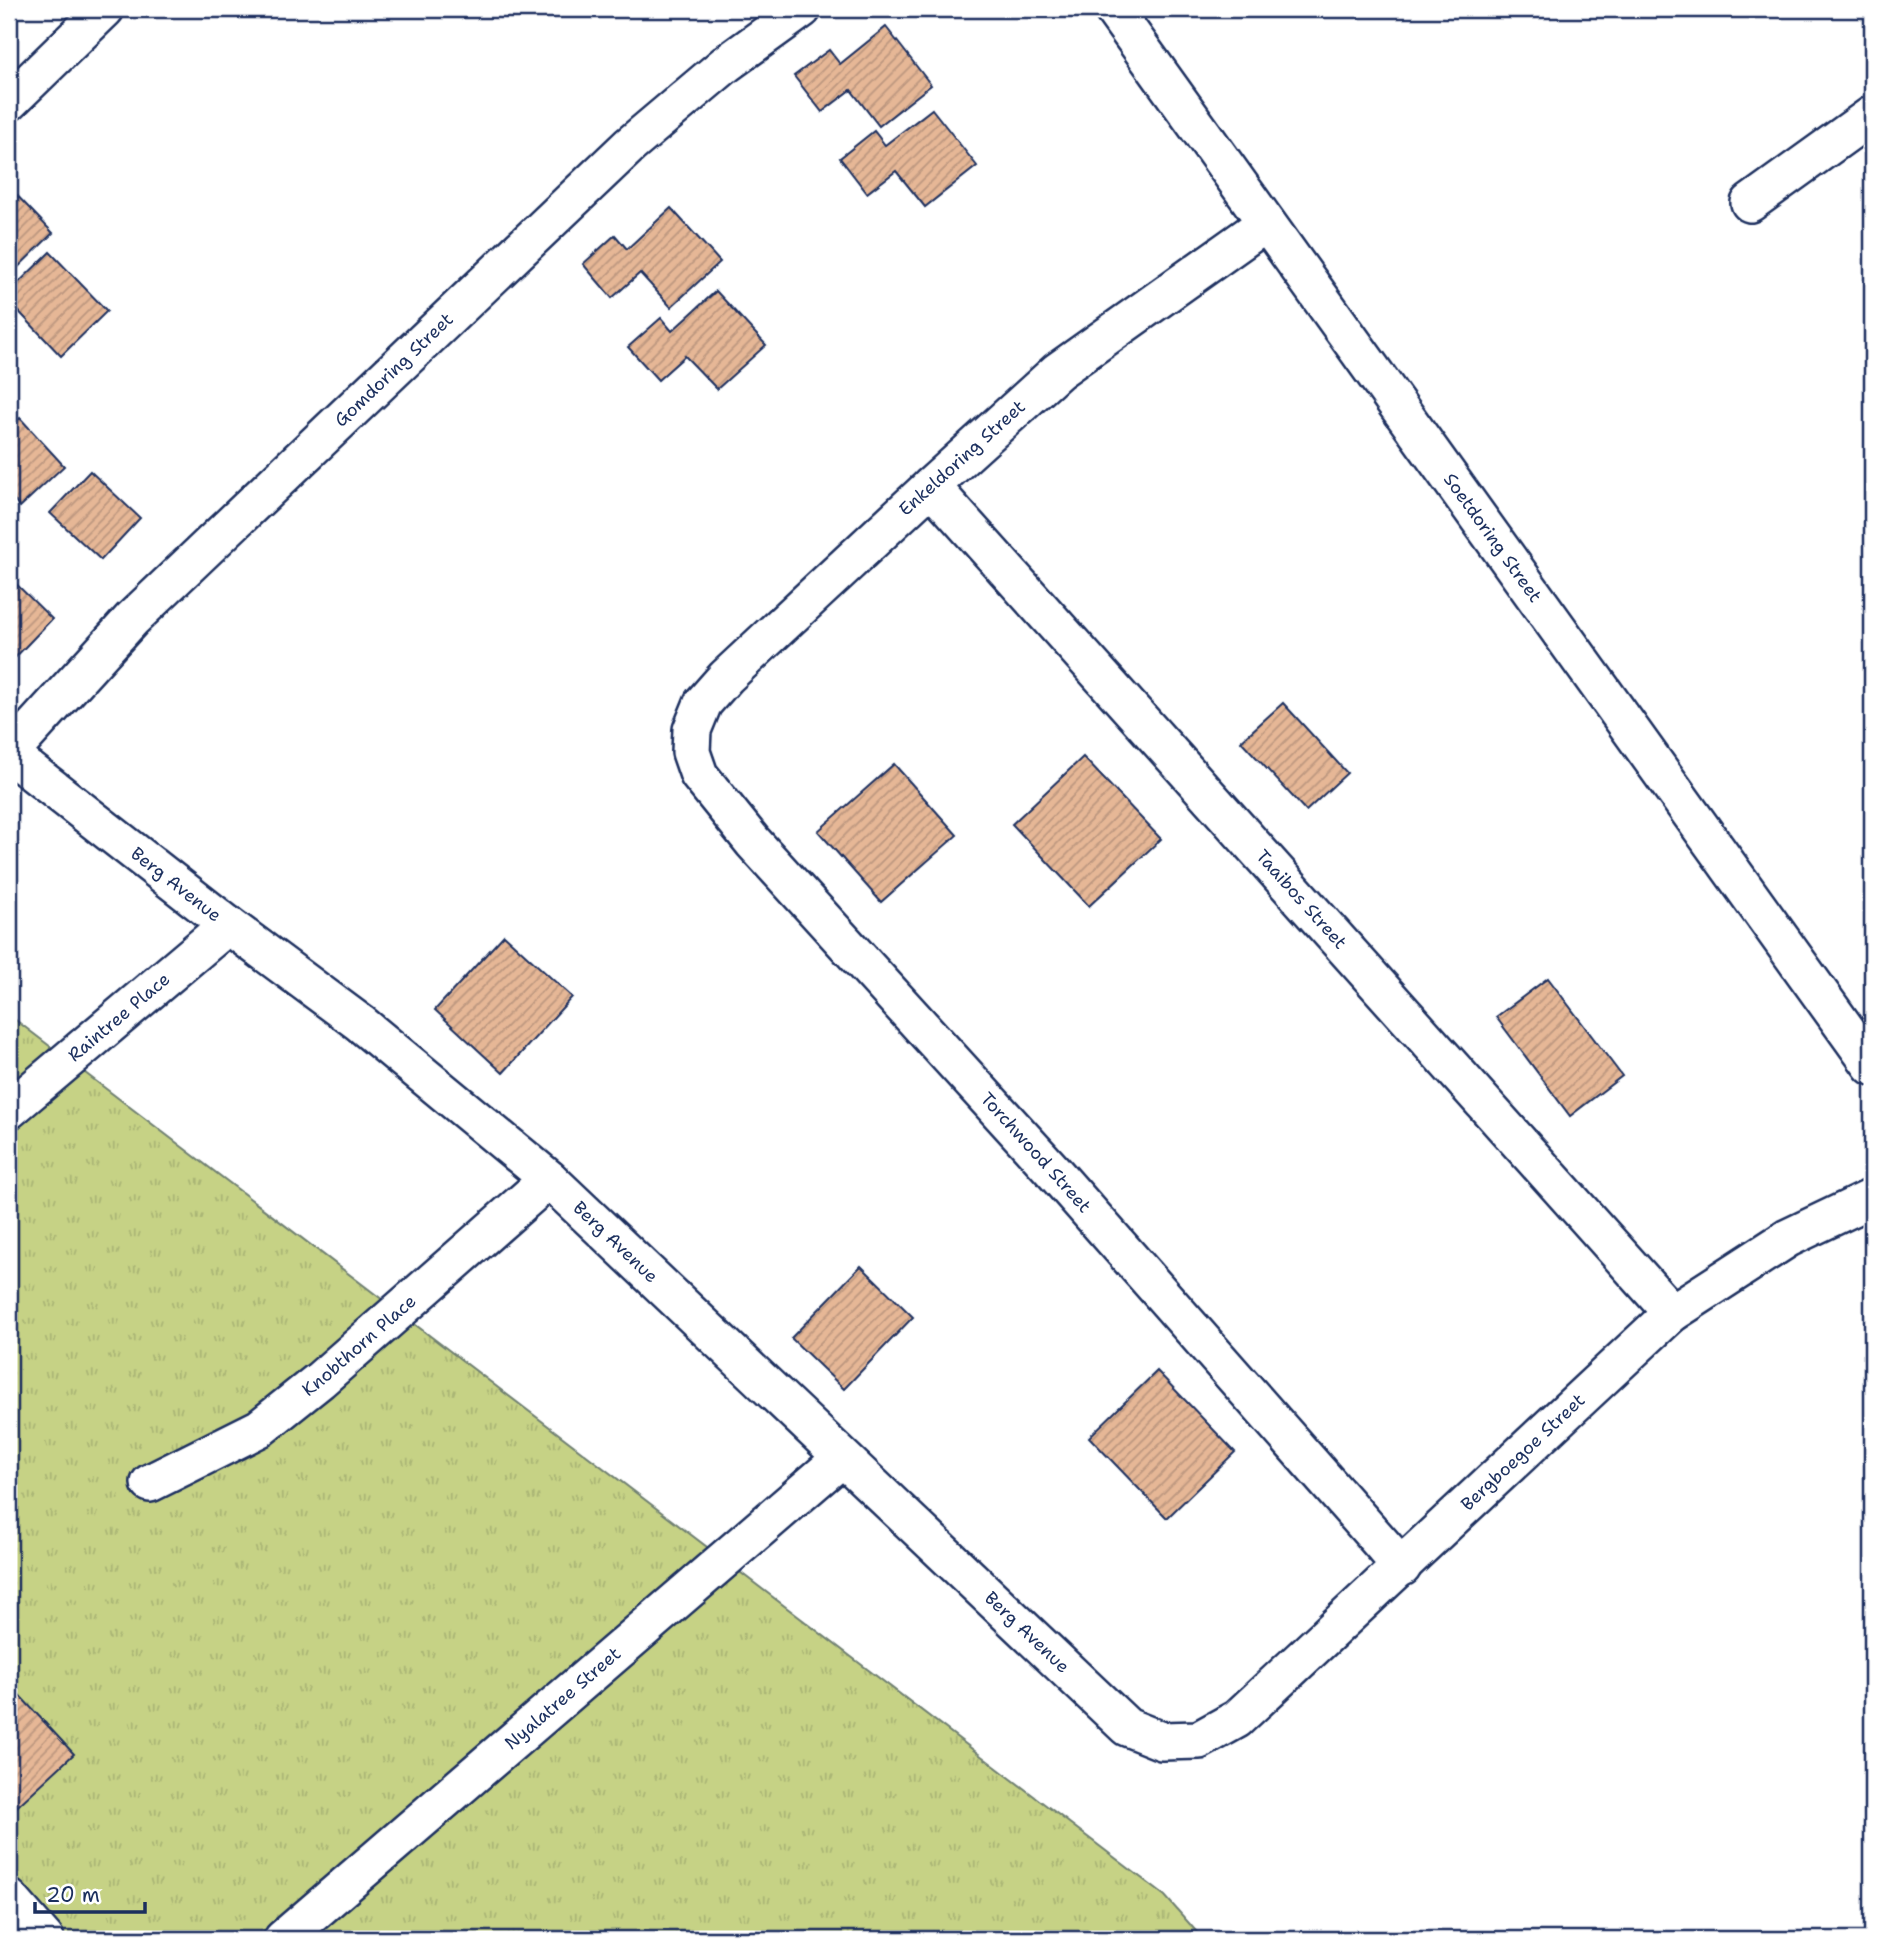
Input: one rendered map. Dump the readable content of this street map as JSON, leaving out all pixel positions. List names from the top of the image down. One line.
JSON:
{"streets":{"street":["Gomdoring Street","Enkeldoring Street","Soetdoring Street","Berg Avenue","Taaibos Street","Raintree Place","Torchwood Street","Knobthorn Place","Bergboegoe Street","Nyalatree Street"]},"crossings":[["Gomdoring Street","Berg Avenue"],["Enkeldoring Street","Soetdoring Street"],["Enkeldoring Street","Taaibos Street"],["Enkeldoring Street","Torchwood Street"],["Berg Avenue","Raintree Place"],["Berg Avenue","Knobthorn Place"],["Berg Avenue","Bergboegoe Street"],["Berg Avenue","Nyalatree Street"],["Taaibos Street","Bergboegoe Street"],["Torchwood Street","Bergboegoe Street"]],"scale_bar":"20 m"}
